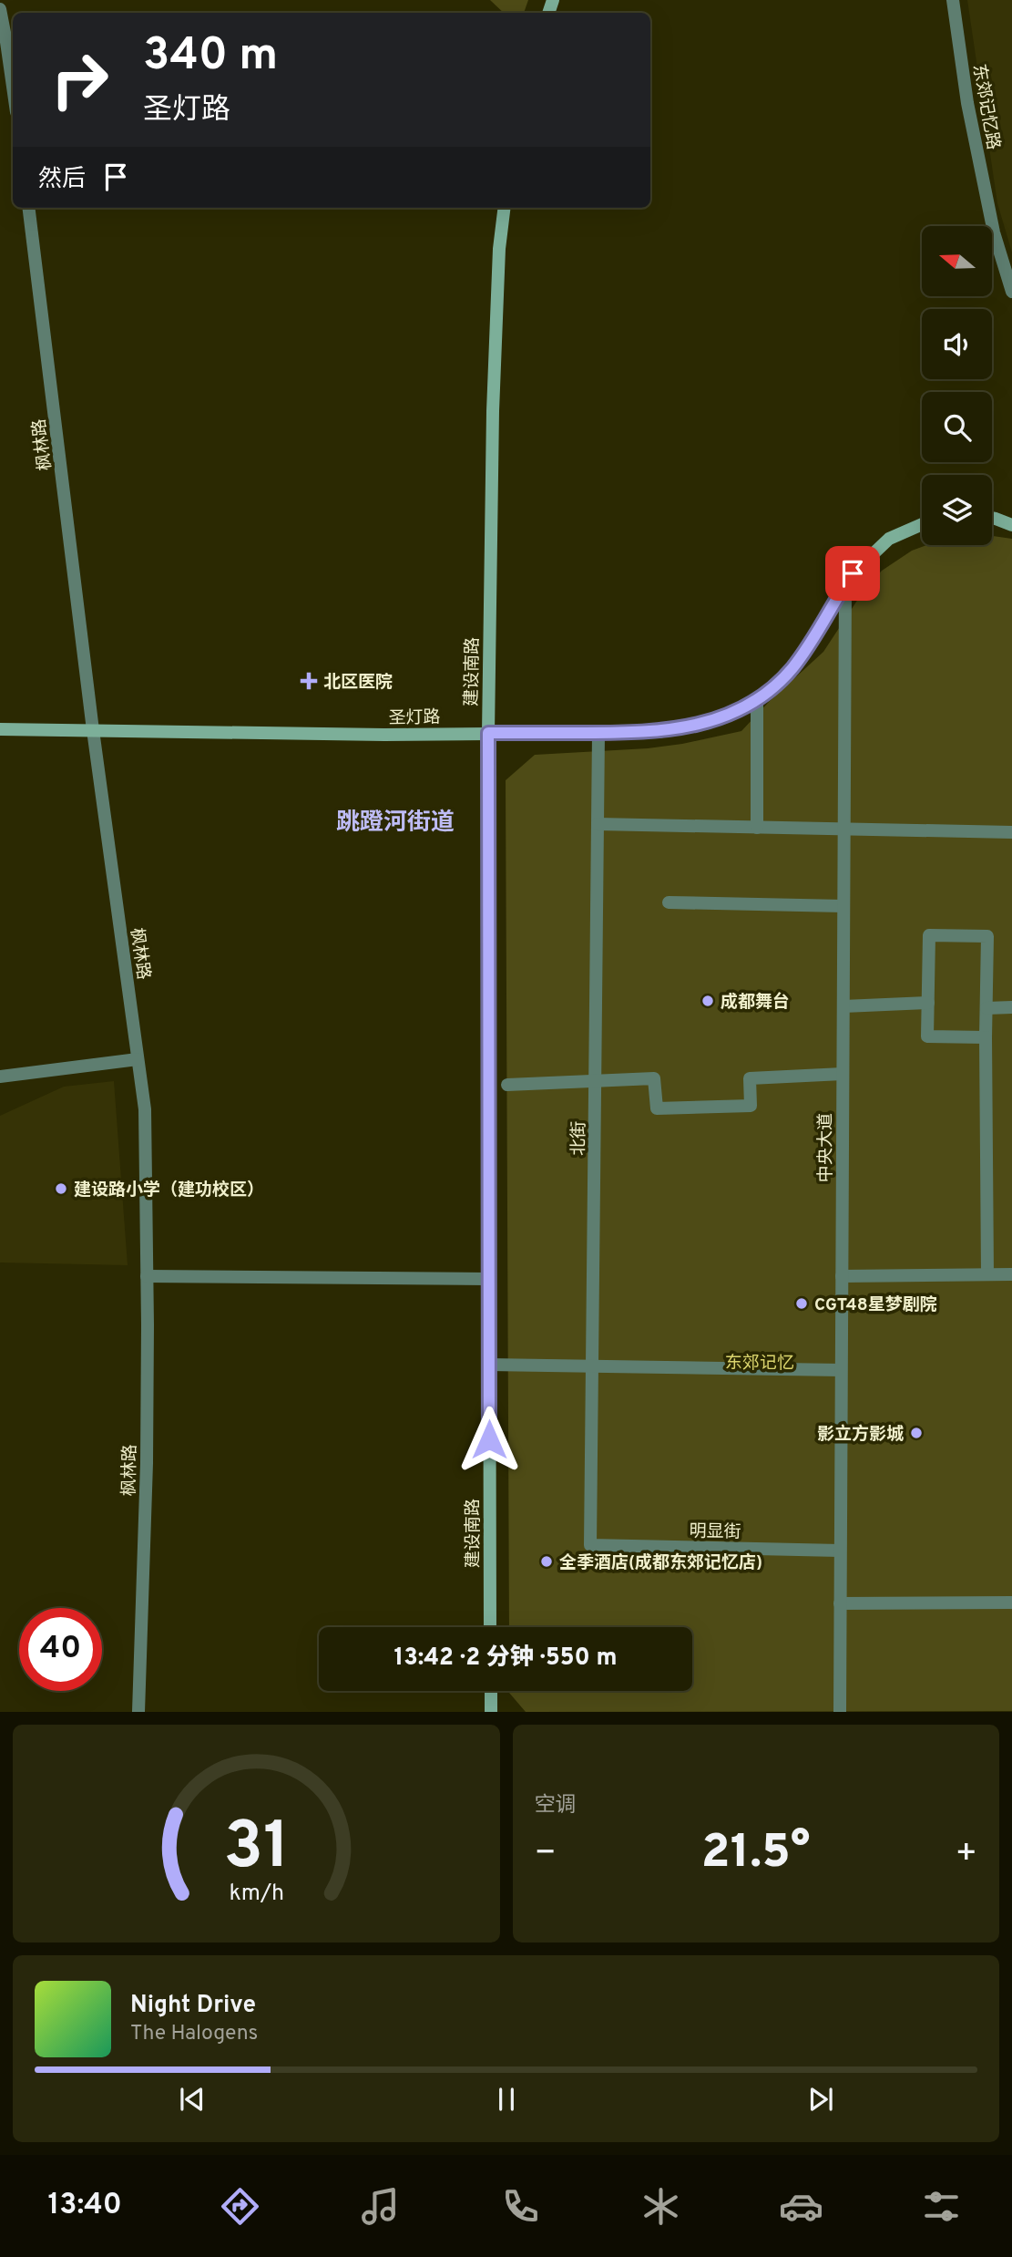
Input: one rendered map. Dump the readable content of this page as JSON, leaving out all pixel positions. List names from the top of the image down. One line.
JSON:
{"streets":{"street":["东郊记忆路","枫林路","建设南路","圣灯路","北街","中央大道","明显街"]},"crossings":[["枫林路","圣灯路"],["建设南路","圣灯路"],["圣灯路","北街"],["圣灯路","中央大道"],["北街","明显街"],["中央大道","明显街"]],"districts":["跳蹬河街道"],"parks":["东郊记忆"],"places":{"health":["北区医院"],"other":["成都舞台","建设路小学（建功校区）","CGT48星梦剧院","影立方影城","全季酒店(成都东郊记忆店)"]},"north":"left","page":{"turn":["340 m","圣灯路"],"then":"然后","limit":"40","trip":"13:42 · 2 分钟 · 550 m","tile":"空调","heat":["−","21.5°","+"],"song":["Night Drive","The Halogens"],"tabs":"13:40","gauge":["31","km/h"]}}
